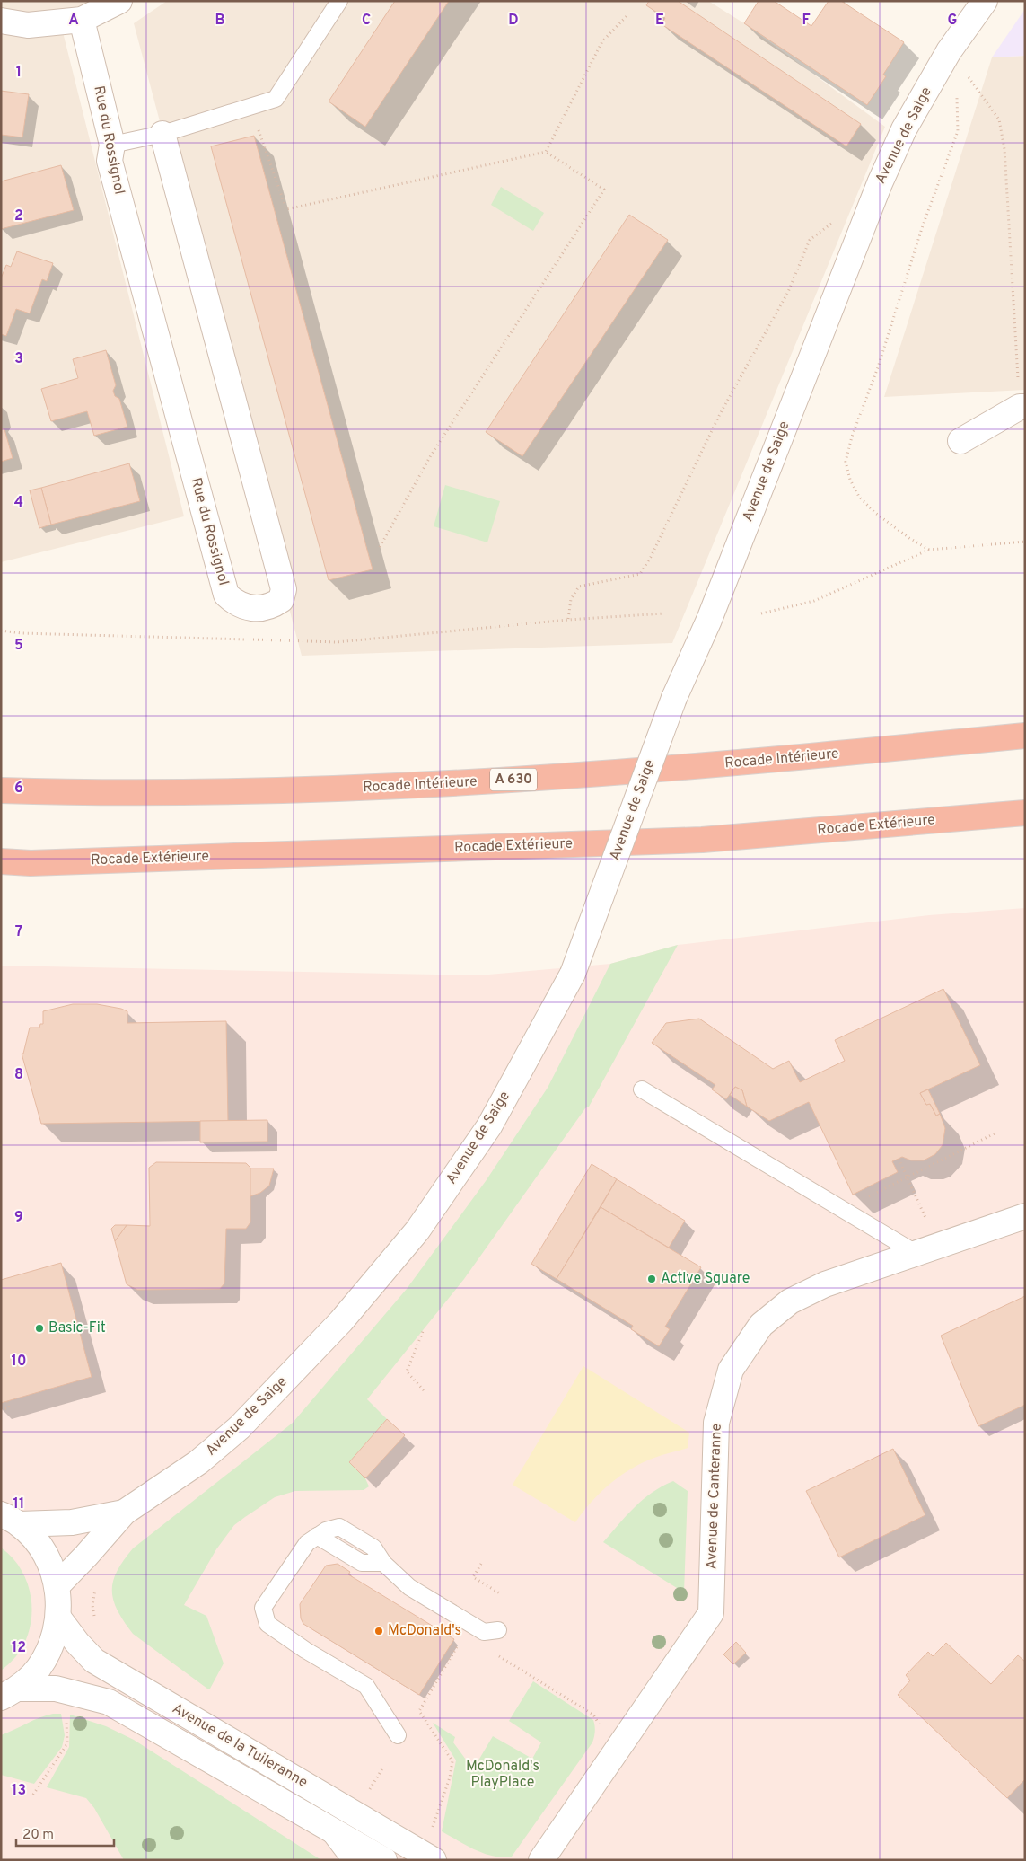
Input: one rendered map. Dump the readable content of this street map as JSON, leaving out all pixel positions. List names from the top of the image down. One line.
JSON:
{"streets":{"highway":["Rocade Intérieure","A 630","Rocade Extérieure"],"street":["Avenue de Saige","Rue du Rossignol","Avenue de Canteranne","Avenue de la Tuileranne"]},"parks":["McDonald's PlayPlace"],"places":["Active Square","Basic-Fit","McDonald's"],"scale_bar":"20 m","grid":{"columns":["A","B","C","D","E","F","G"],"rows":["1","2","3","4","5","6","7","8","9","10","11","12","13"]}}
